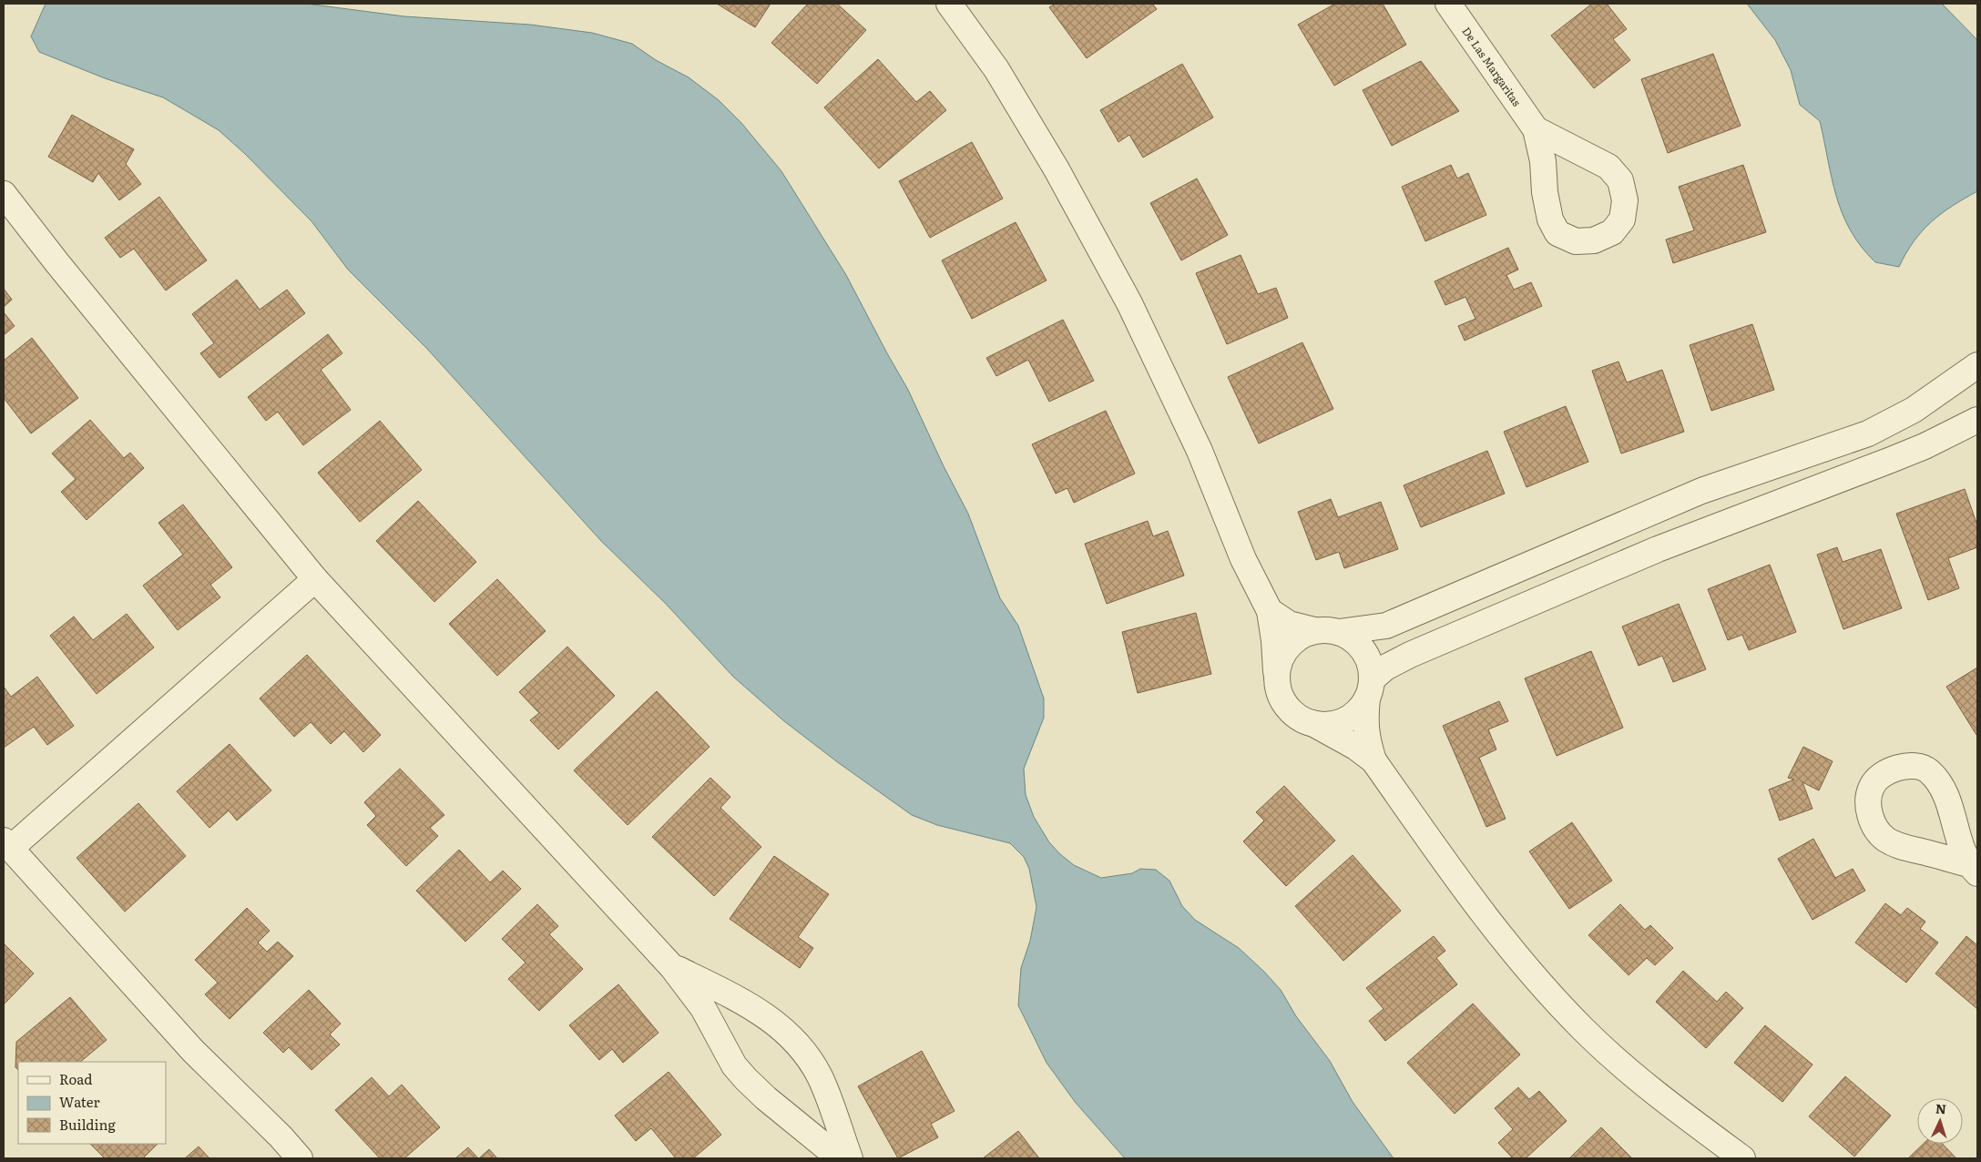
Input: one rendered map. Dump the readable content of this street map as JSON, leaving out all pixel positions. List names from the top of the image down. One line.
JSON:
{"streets":{"street":["De Las Margaritas"]},"legend":["Road","Water","Building"],"north":"top"}
